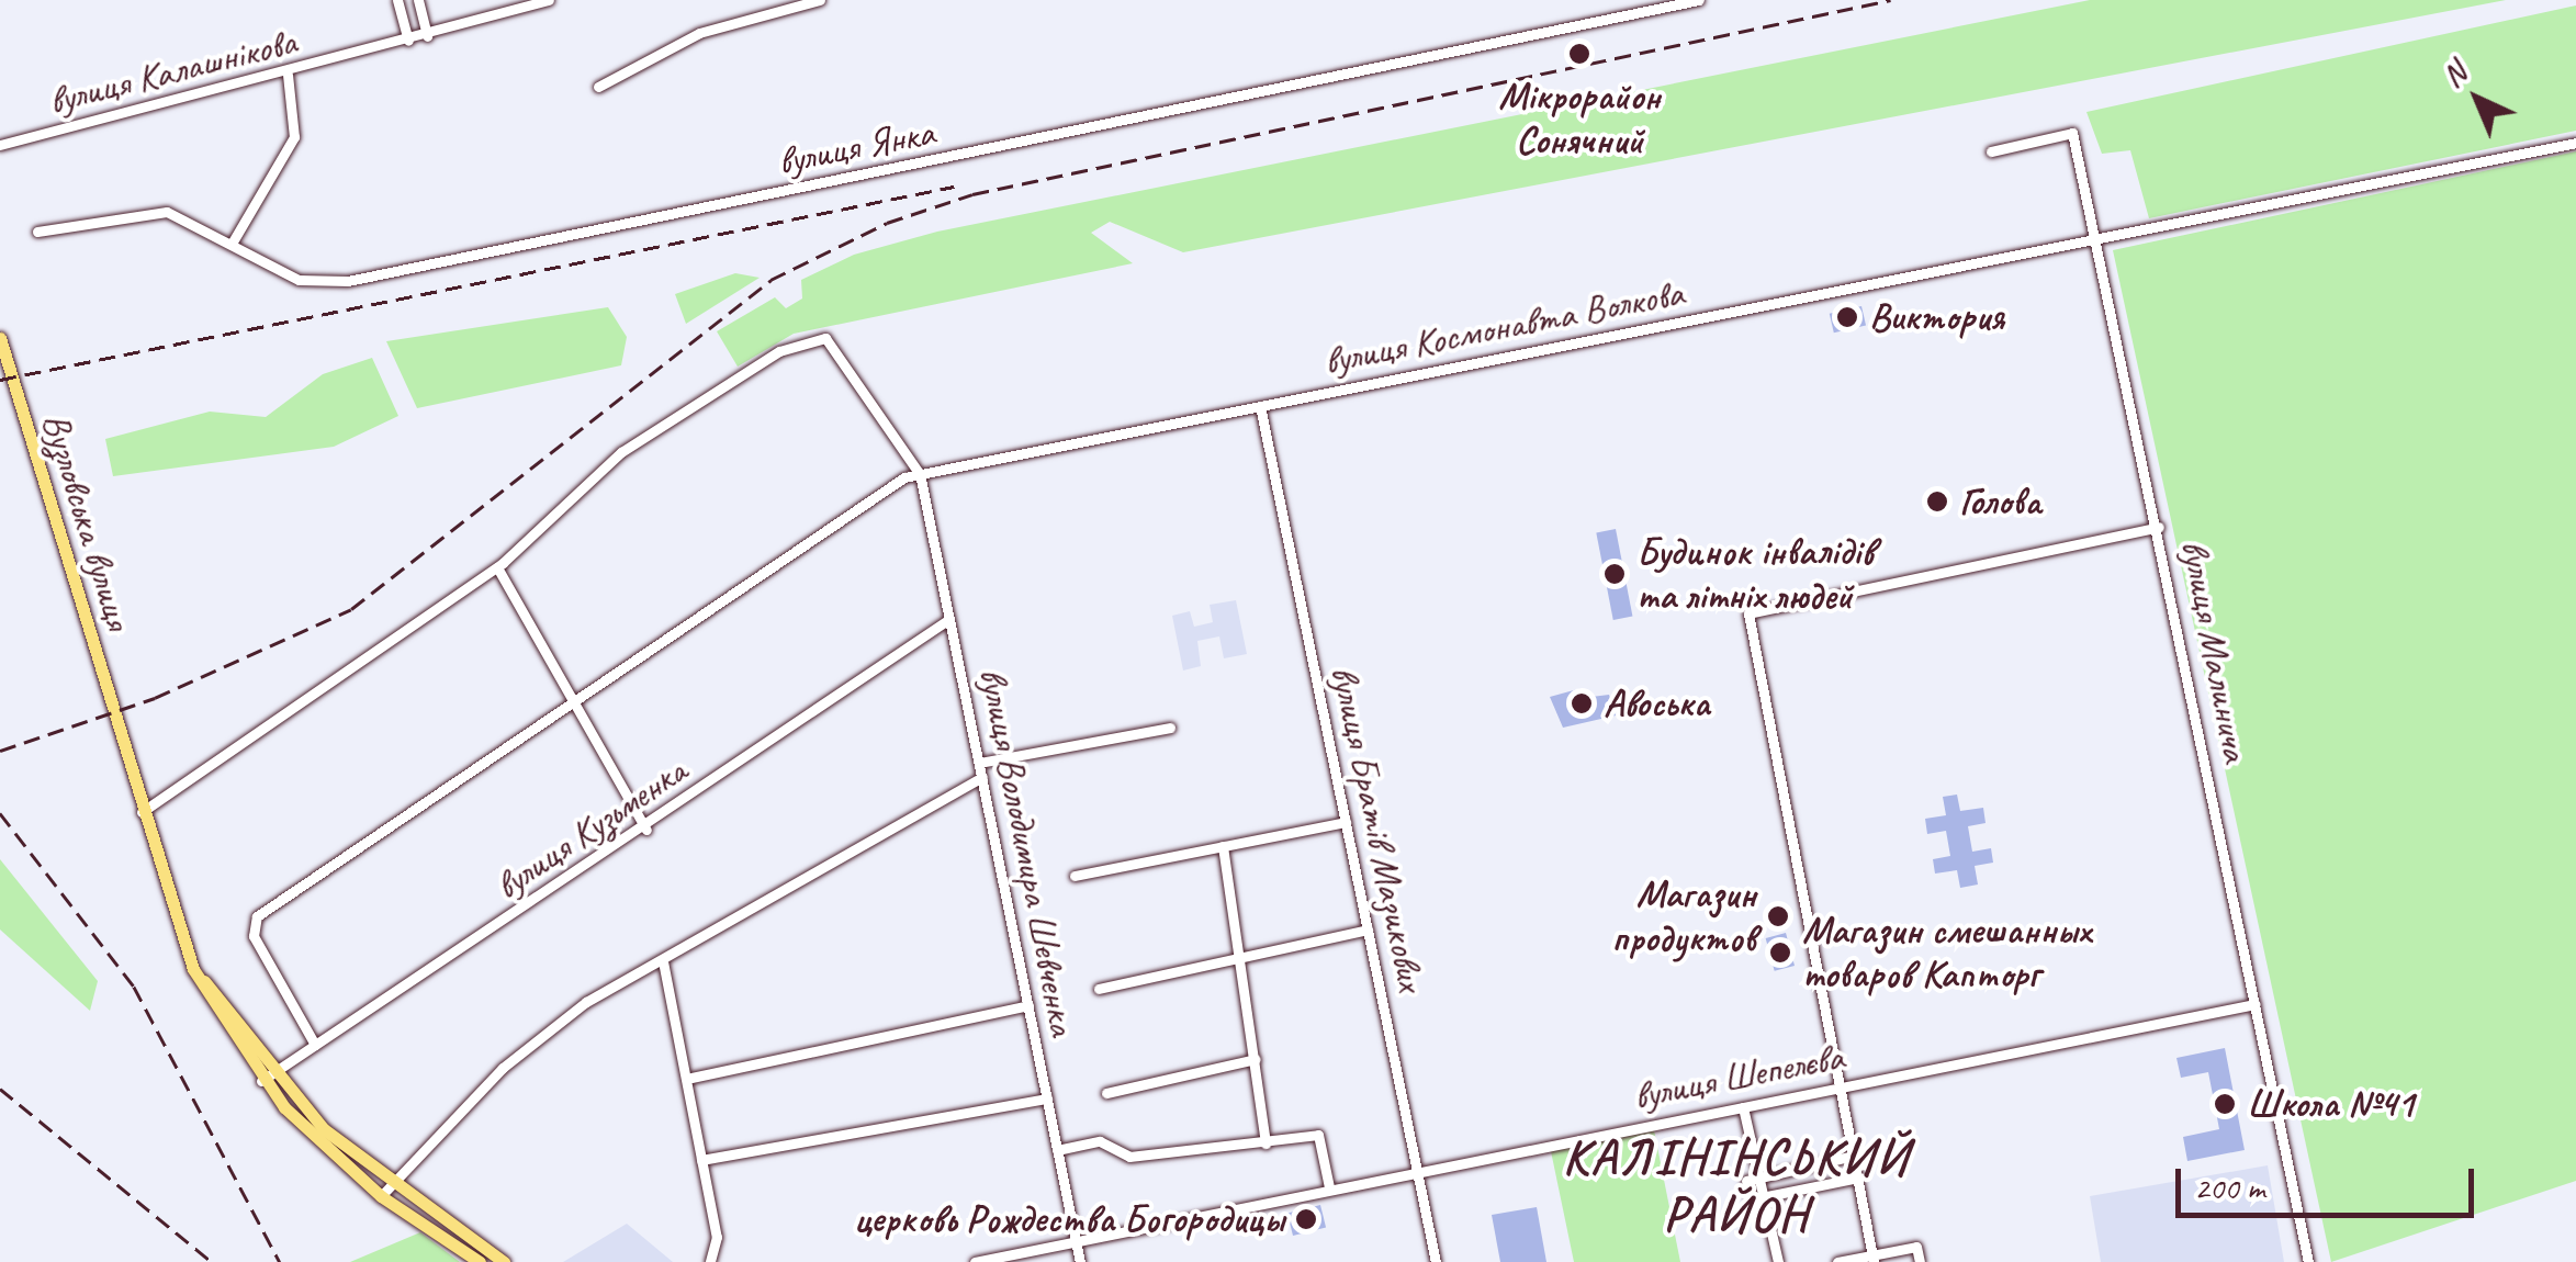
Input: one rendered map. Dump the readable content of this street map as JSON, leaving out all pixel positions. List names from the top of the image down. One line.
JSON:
{"streets":{"main road":["Вузловська вулиця"],"street":["вулиця Калашнікова","вулиця Янка","вулиця Космонавта Волкова","вулиця Малинича","вулиця Кузьменка","вулиця Братів Мазикових","вулиця Володимира Шевченка","вулиця Шепелєва"]},"crossings":[["вулиця Космонавта Волкова","вулиця Малинича"],["вулиця Космонавта Волкова","вулиця Братів Мазикових"],["вулиця Космонавта Волкова","вулиця Володимира Шевченка"],["Вузловська вулиця","вулиця Кузьменка"],["вулиця Малинича","вулиця Шепелєва"],["вулиця Кузьменка","вулиця Володимира Шевченка"],["вулиця Братів Мазикових","вулиця Шепелєва"],["вулиця Володимира Шевченка","вулиця Шепелєва"]],"districts":["КАЛІНІНСЬКИЙ РАЙОН"],"places":["Мікрорайон Сонячний","Виктория","Голова","Будинок інвалідів та літніх людей","Авоська","Магазин продуктов","Магазин смешанных товаров Капторг","Школа №41","церковь Рождества Богородицы"],"scale_bar":"200 m","north":"top left"}
